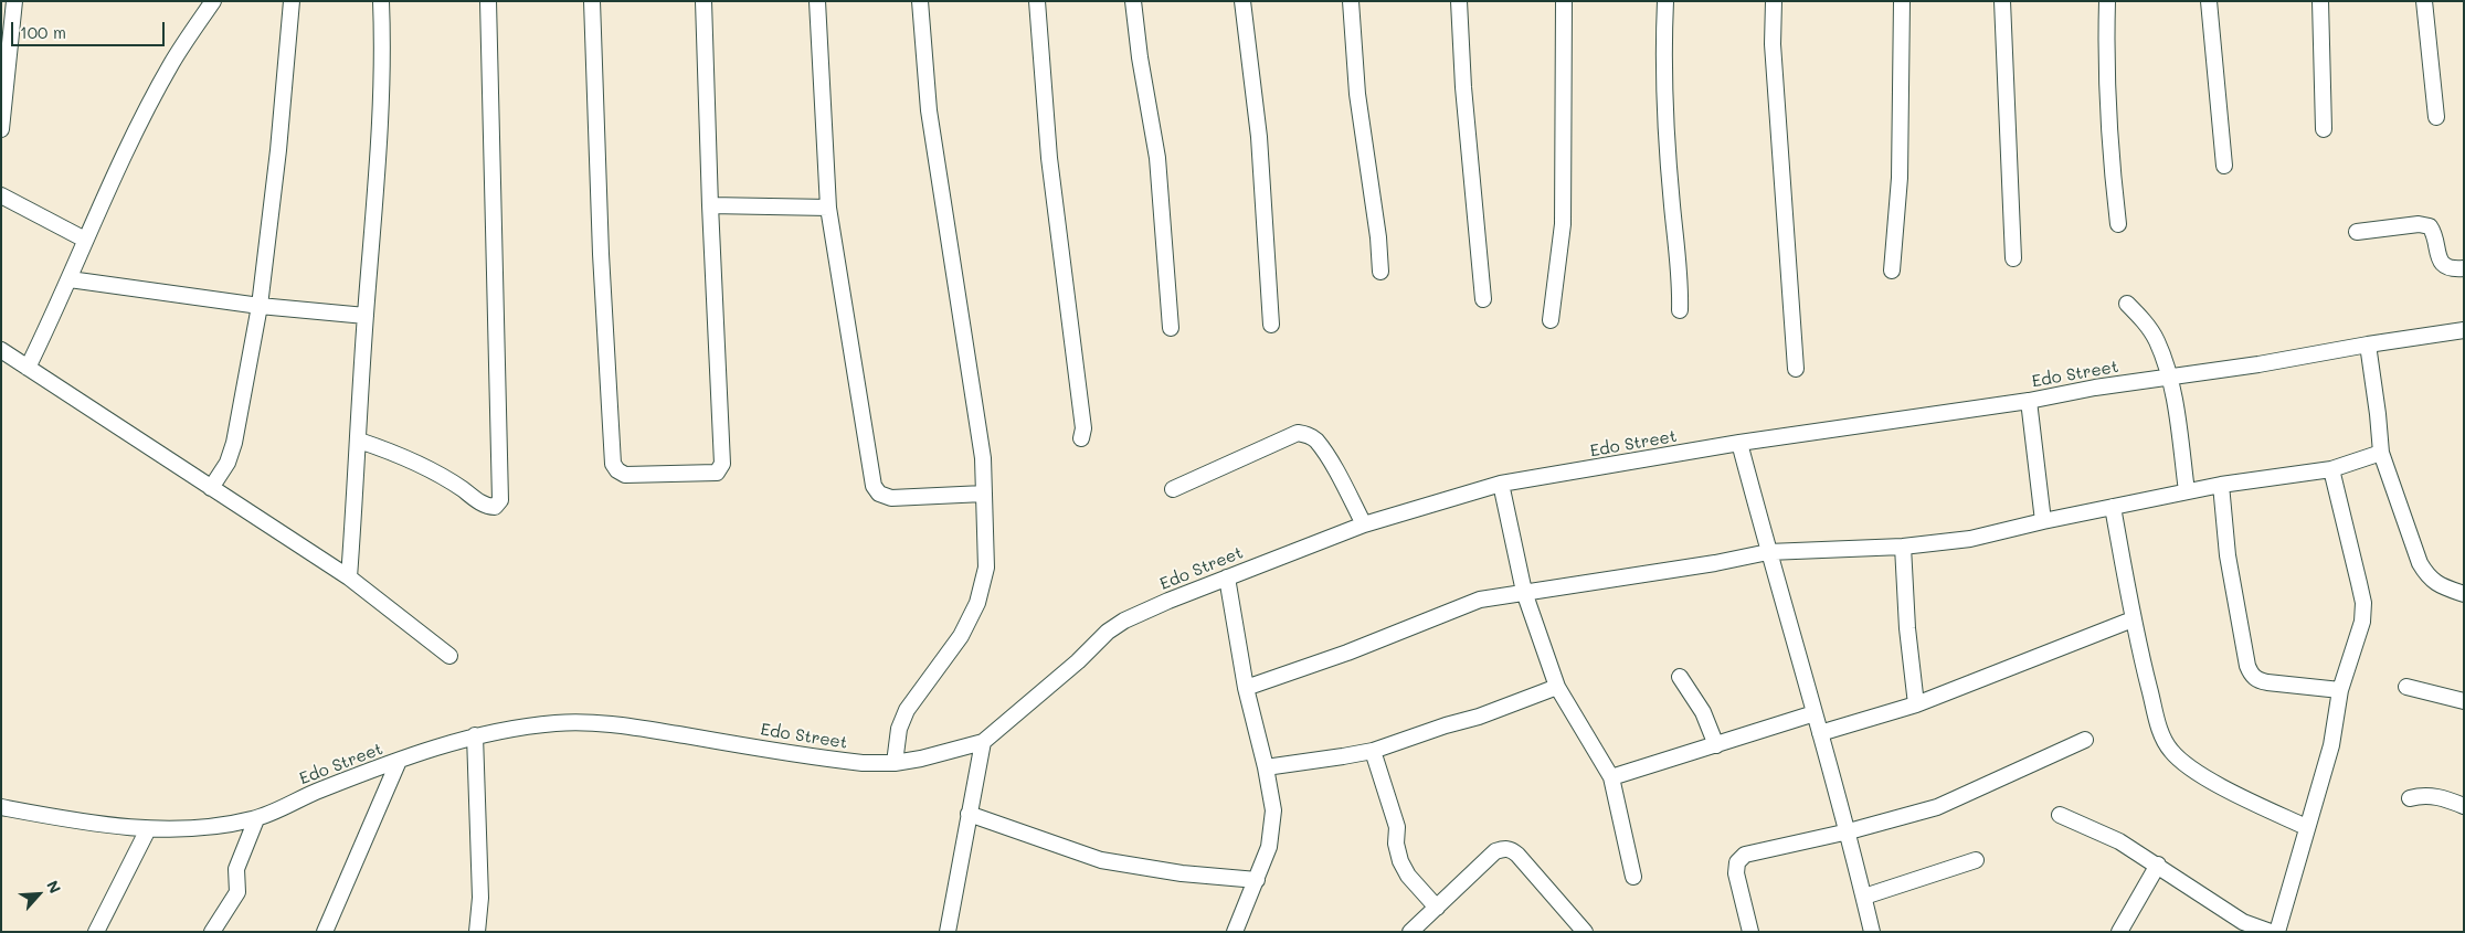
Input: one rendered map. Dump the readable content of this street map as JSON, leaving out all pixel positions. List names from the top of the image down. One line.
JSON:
{"streets":{"street":["Edo Street"]},"scale_bar":"100 m","north":"top right"}
